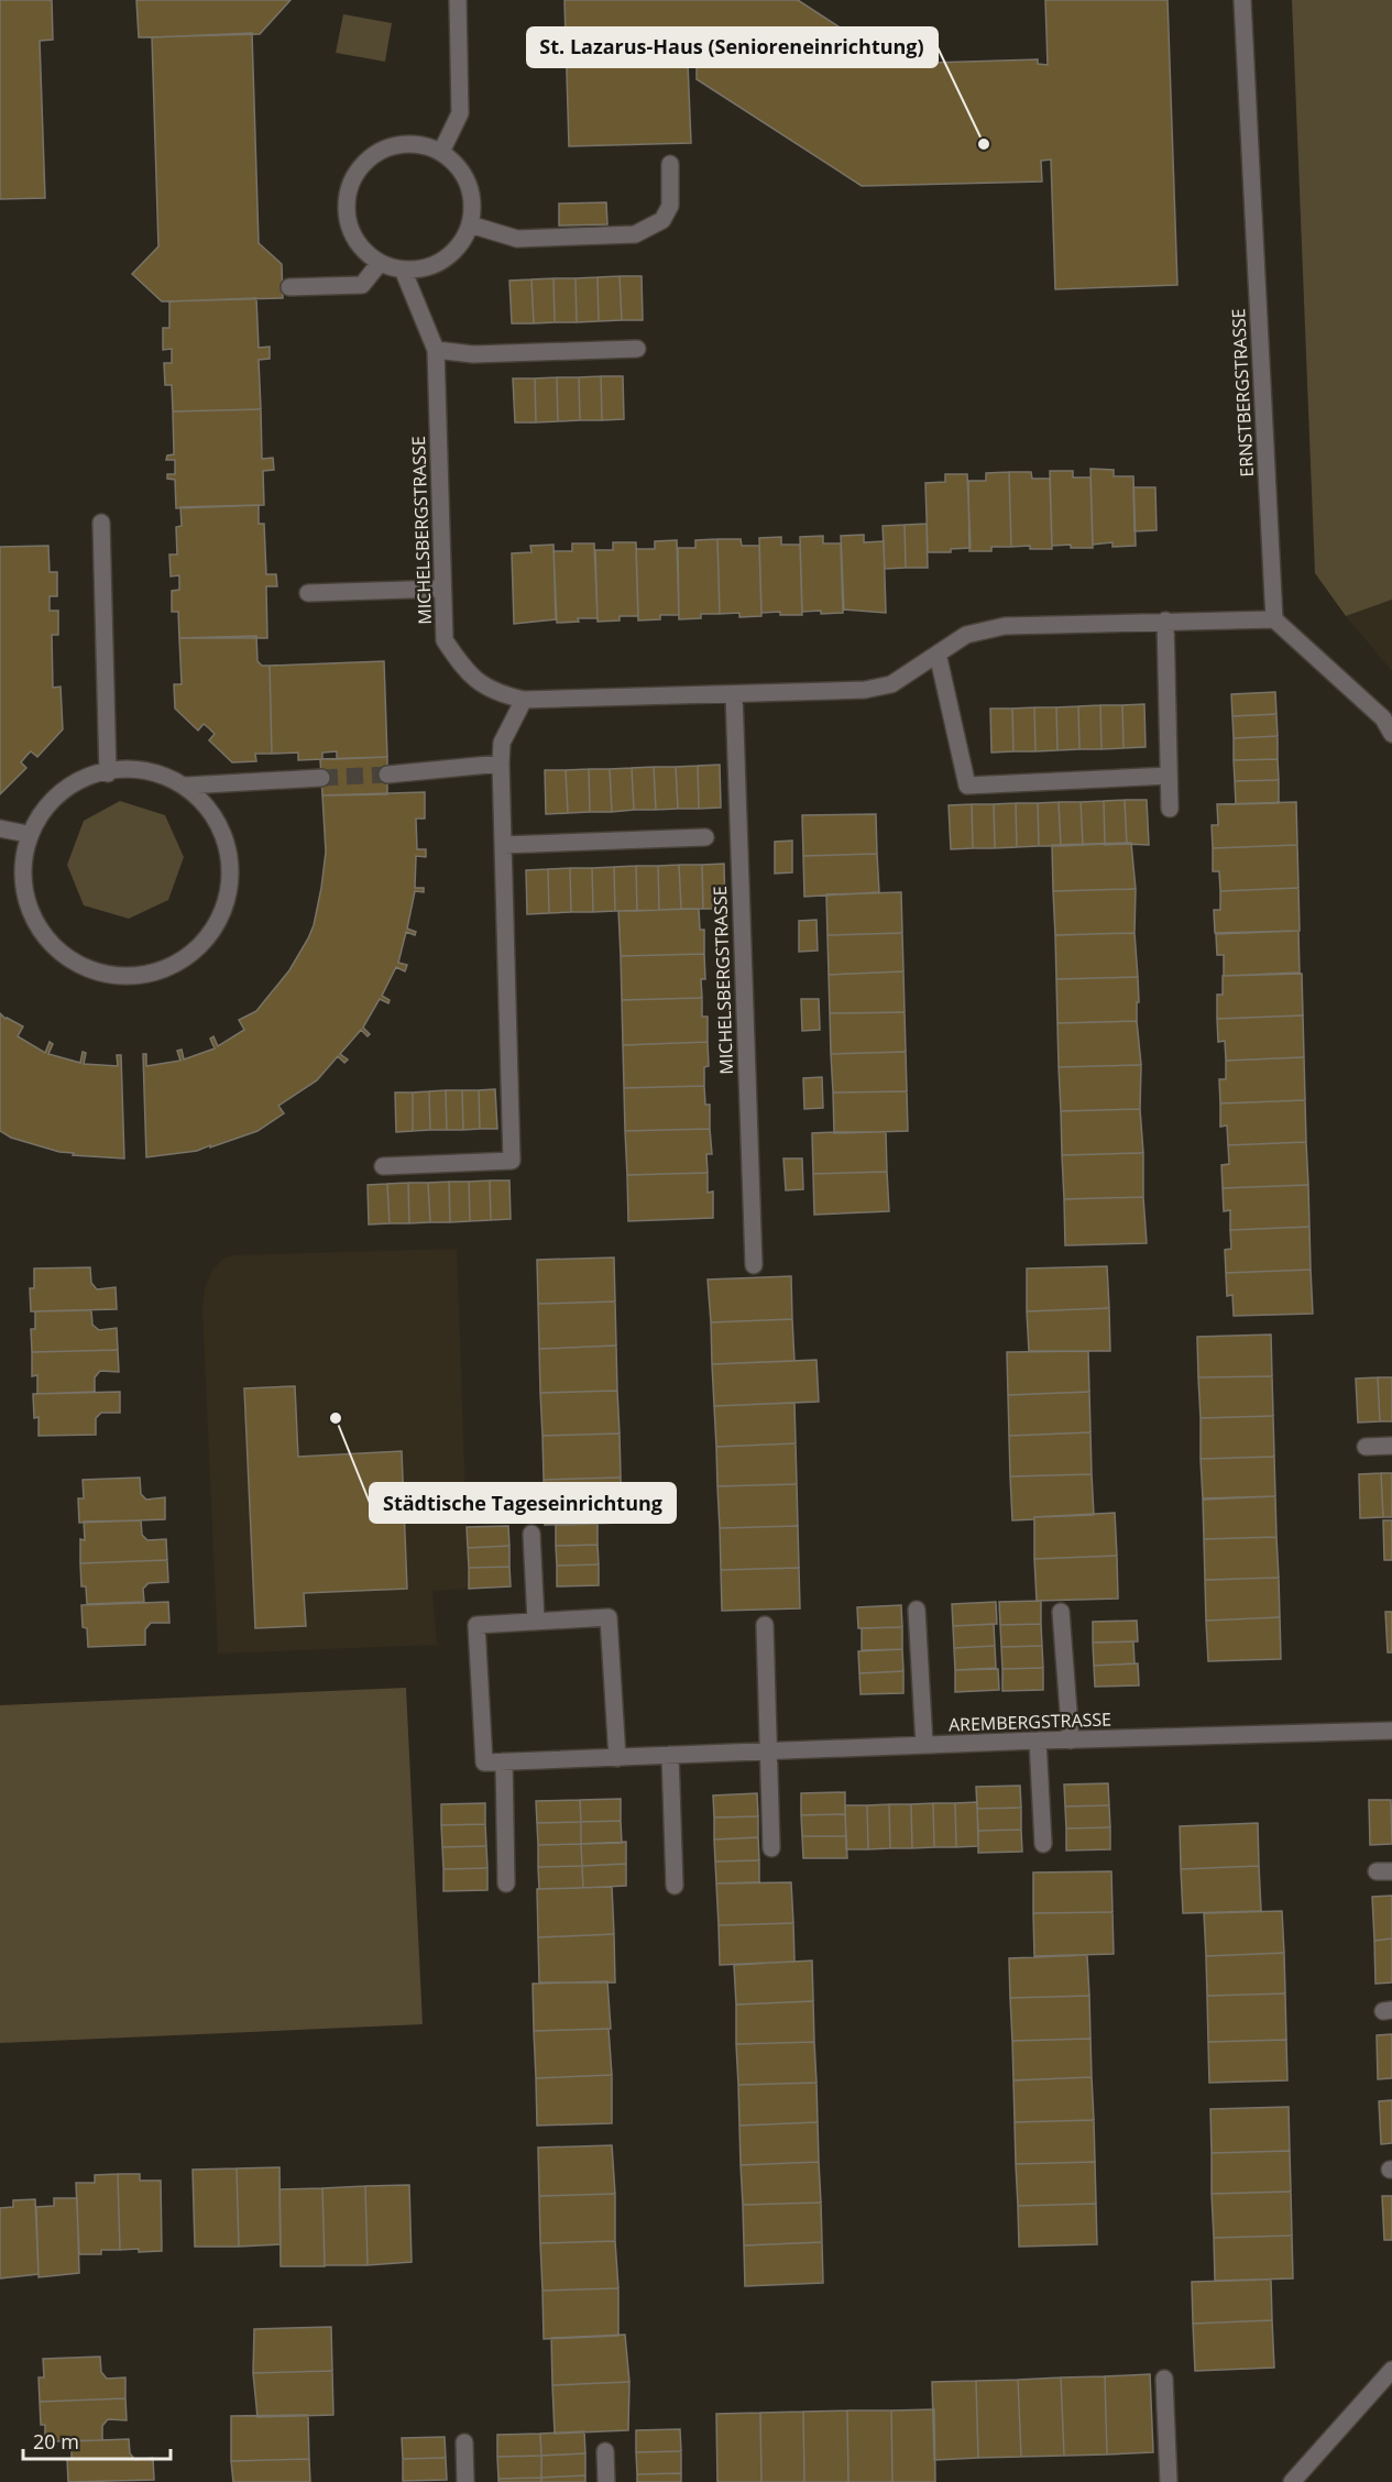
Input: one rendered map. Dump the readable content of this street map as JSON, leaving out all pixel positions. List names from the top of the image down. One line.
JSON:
{"streets":{"street":["ERNSTBERGSTRASSE","MICHELSBERGSTRASSE","AREMBERGSTRASSE"]},"crossings":[["ERNSTBERGSTRASSE","MICHELSBERGSTRASSE"]],"places":["St. Lazarus-Haus (Senioreneinrichtung)","Städtische Tageseinrichtung"],"scale_bar":"20 m"}
